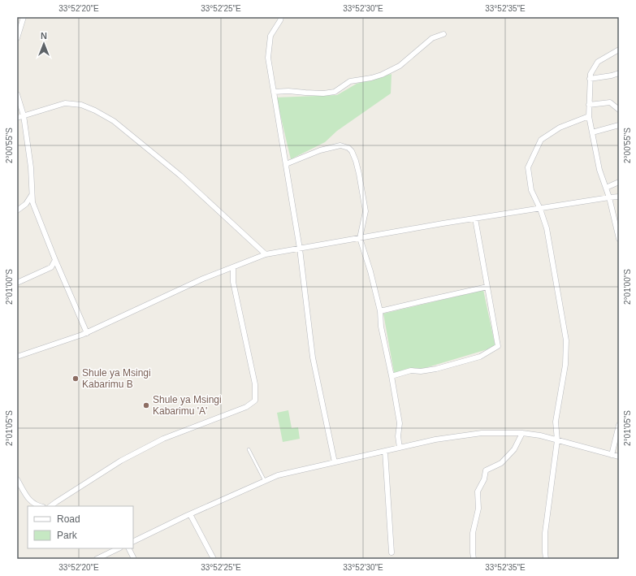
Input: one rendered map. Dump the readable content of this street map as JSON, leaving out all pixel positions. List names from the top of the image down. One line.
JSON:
{"places":["Shule ya Msingi Kabarimu B","Shule ya Msingi Kabarimu 'A'"],"legend":["Road","Park"],"north":"top","coordinates":["33°52'20\"E","33°52'25\"E","33°52'30\"E","33°52'35\"E","2°00'55\"S","2°01'00\"S","2°01'05\"S"]}
